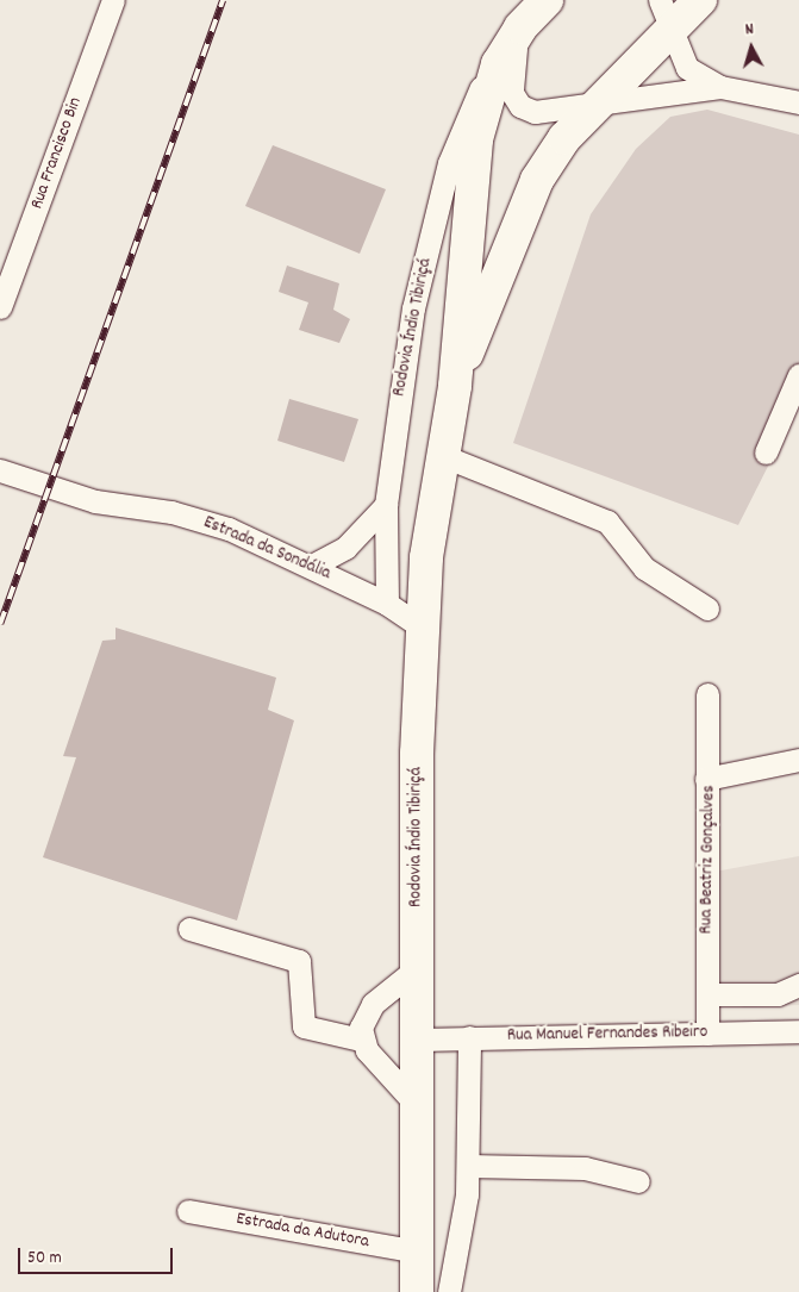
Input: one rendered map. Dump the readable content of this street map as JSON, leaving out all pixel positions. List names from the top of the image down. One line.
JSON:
{"streets":{"highway":["Rodovia Índio Tibiriçá"],"street":["Rua Francisco Bin","Estrada da Sondália","Rua Beatriz Gonçalves","Rua Manuel Fernandes Ribeiro","Estrada da Adutora"]},"crossings":[["Rodovia Índio Tibiriçá","Estrada da Sondália"],["Rodovia Índio Tibiriçá","Rua Manuel Fernandes Ribeiro"],["Rodovia Índio Tibiriçá","Estrada da Adutora"],["Rua Beatriz Gonçalves","Rua Manuel Fernandes Ribeiro"]],"scale_bar":"50 m","north":"top"}
